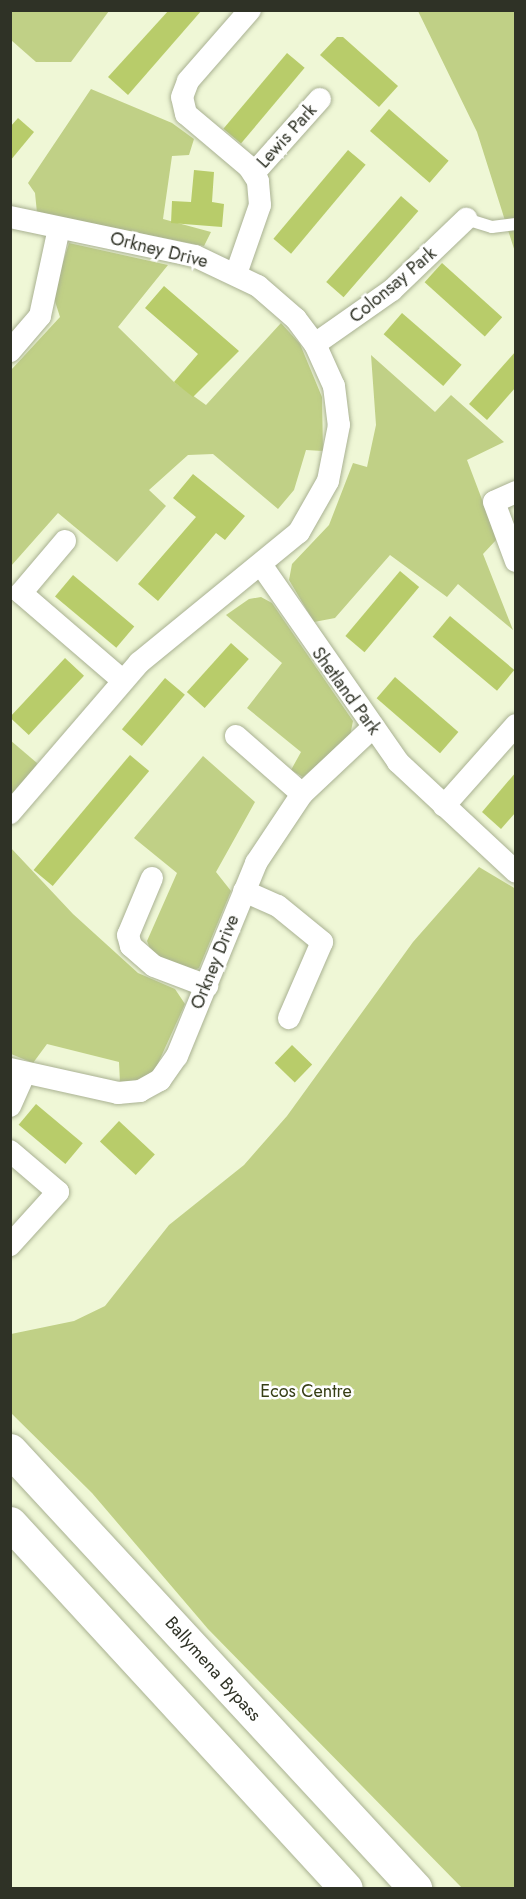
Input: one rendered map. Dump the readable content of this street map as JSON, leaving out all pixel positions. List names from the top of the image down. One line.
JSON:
{"streets":{"highway":["Ballymena Bypass"],"street":["Lewis Park","Orkney Drive","Colonsay Park","Shetland Park"]},"crossings":[["Lewis Park","Orkney Drive"],["Orkney Drive","Colonsay Park"],["Orkney Drive","Shetland Park"]],"parks":["Ecos Centre"]}
